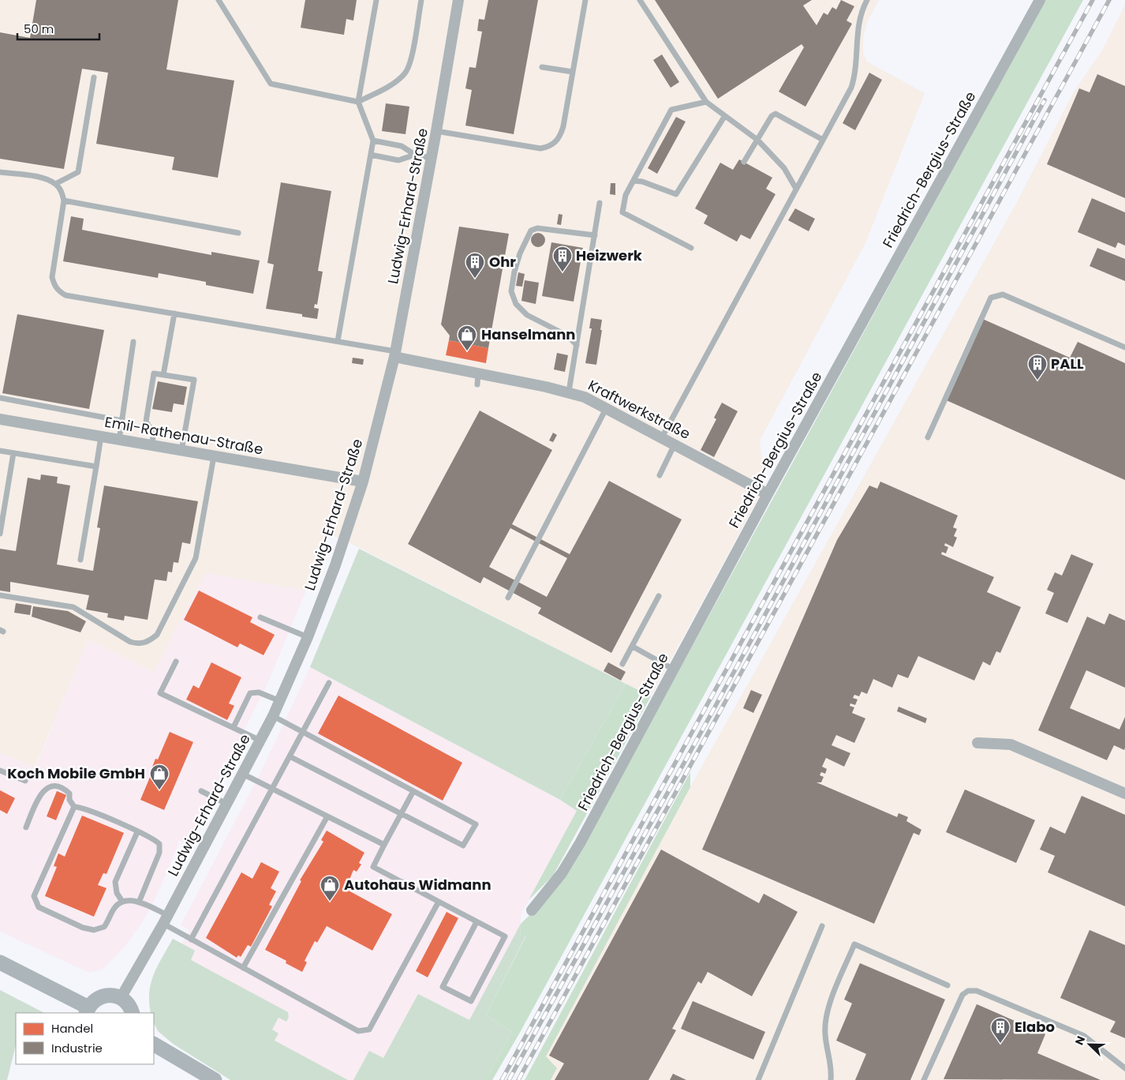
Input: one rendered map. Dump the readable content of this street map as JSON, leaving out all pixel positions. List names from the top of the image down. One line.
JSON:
{"streets":{"street":["Friedrich-Bergius-Straße","Ludwig-Erhard-Straße","Kraftwerkstraße","Emil-Rathenau-Straße"]},"crossings":[["Friedrich-Bergius-Straße","Kraftwerkstraße"],["Ludwig-Erhard-Straße","Kraftwerkstraße"],["Ludwig-Erhard-Straße","Emil-Rathenau-Straße"]],"places":{"building":["Heizwerk","Ohr","PALL","Elabo"],"shop":["Hanselmann","Koch Mobile GmbH","Autohaus Widmann"]},"legend":["Handel","Industrie"],"scale_bar":"50 m","north":"top left"}
